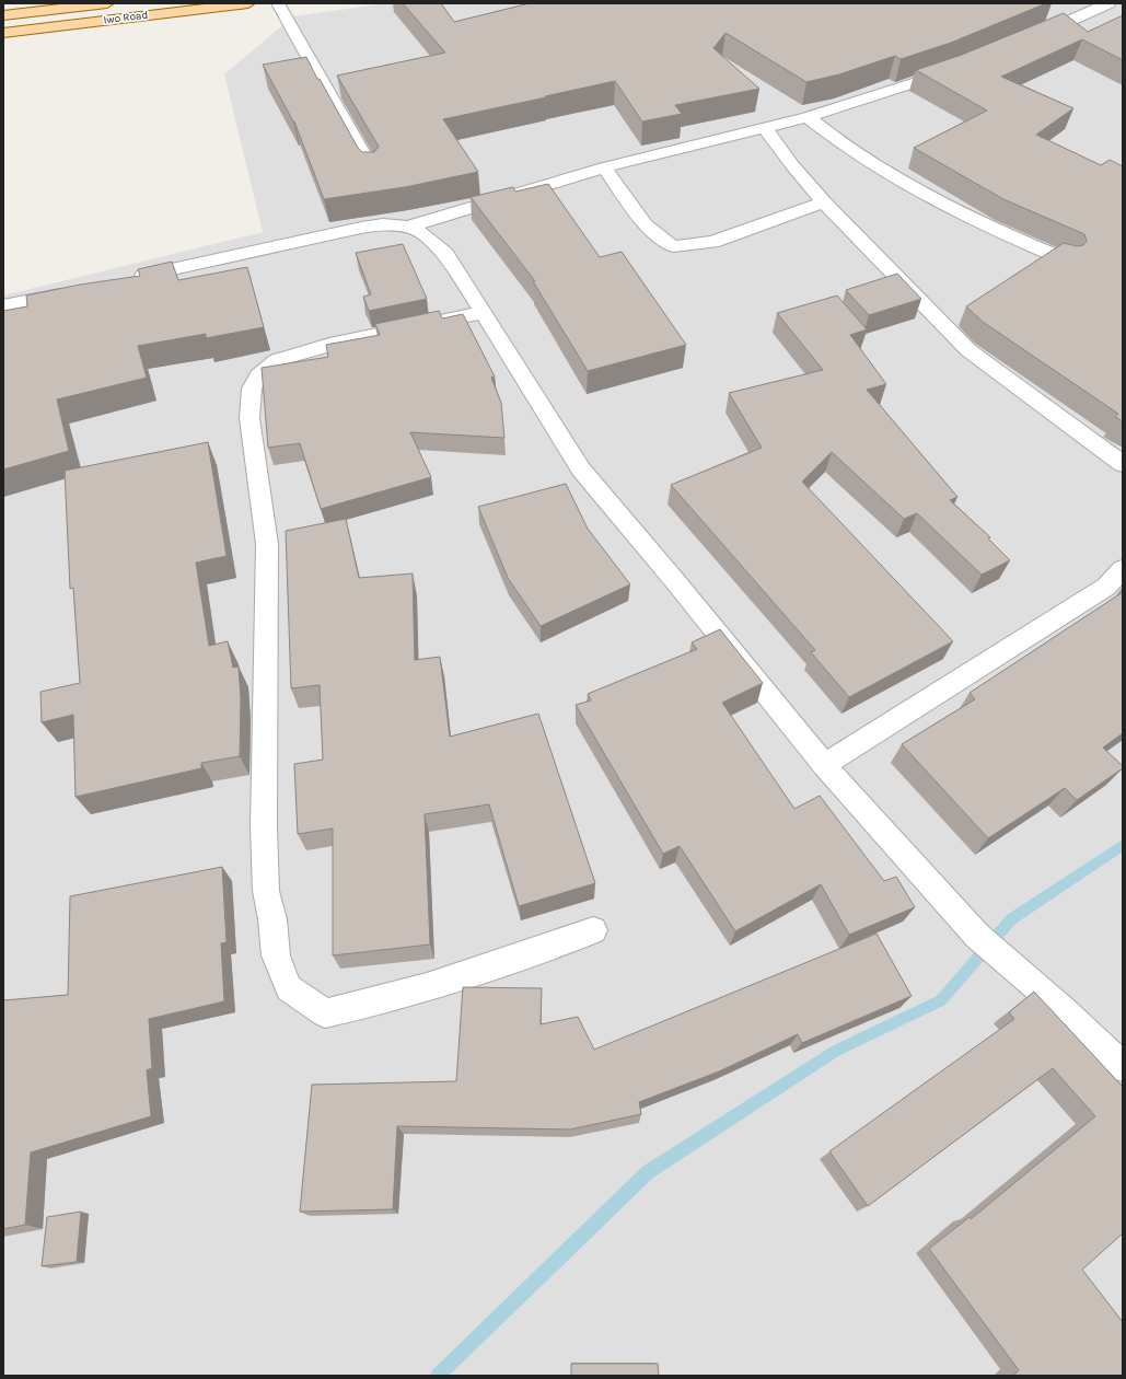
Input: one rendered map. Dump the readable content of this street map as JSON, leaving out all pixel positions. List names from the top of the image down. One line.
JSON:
{"streets":{"main road":["Iwo Road"]}}
